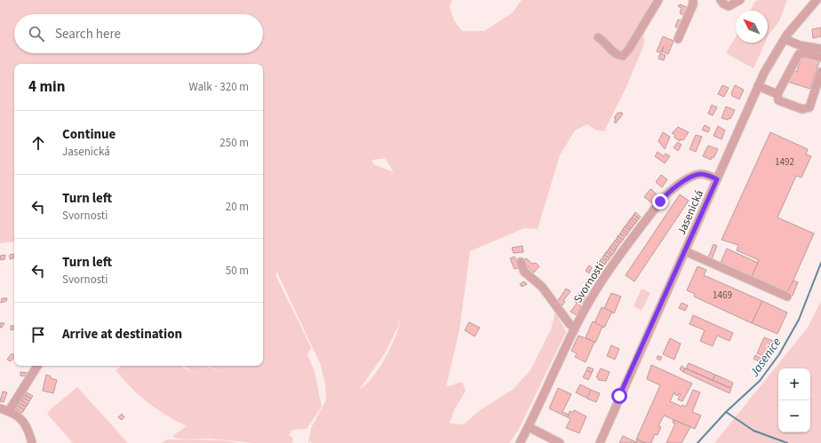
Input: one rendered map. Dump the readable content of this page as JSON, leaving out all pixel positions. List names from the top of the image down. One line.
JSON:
{"streets":{"street":["Jasenická","Svornosti"]},"crossings":[["Jasenická","Svornosti"]],"water":["Jasenice"],"house_numbers":["1492","1469"],"north":"top left","page":{"search":"Search here","heading":["4 min","Walk · 320 m"],"list":[["Continue","Jasenická","250 m"],["Turn left","Svornosti","20 m"],["Turn left","Svornosti","50 m"],"Arrive at destination"],"map_buttons":["+","−"]}}
